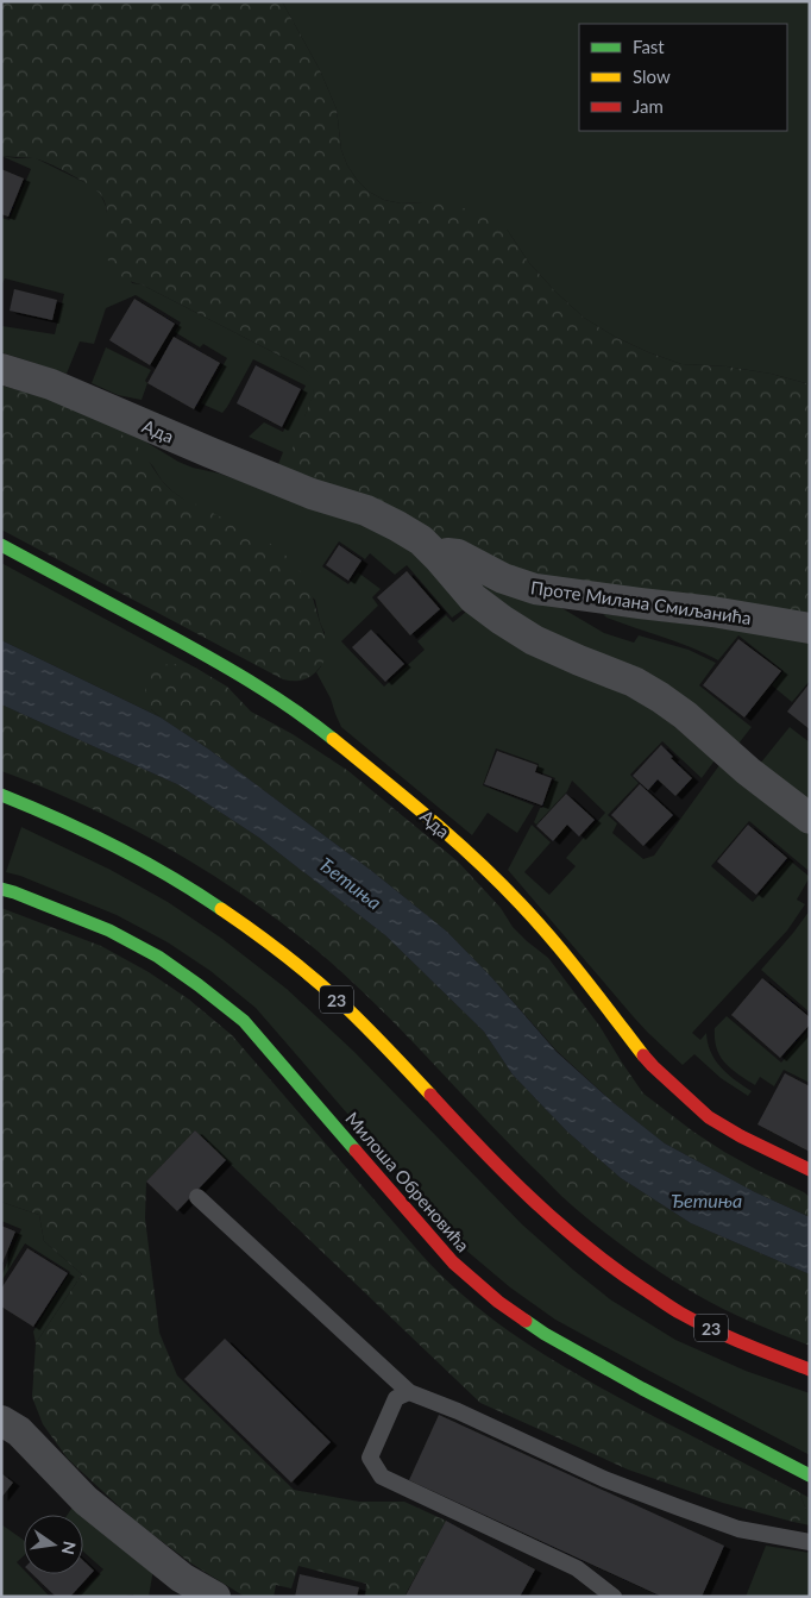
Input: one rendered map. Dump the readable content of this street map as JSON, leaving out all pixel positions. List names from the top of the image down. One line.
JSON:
{"streets":{"street":["Ада","Проте Милана Смиљанића","23","Милоша Обреновића"]},"crossings":[["Ада","Проте Милана Смиљанића"]],"water":["Ђетиња"],"legend":["Fast","Slow","Jam"],"north":"right"}
